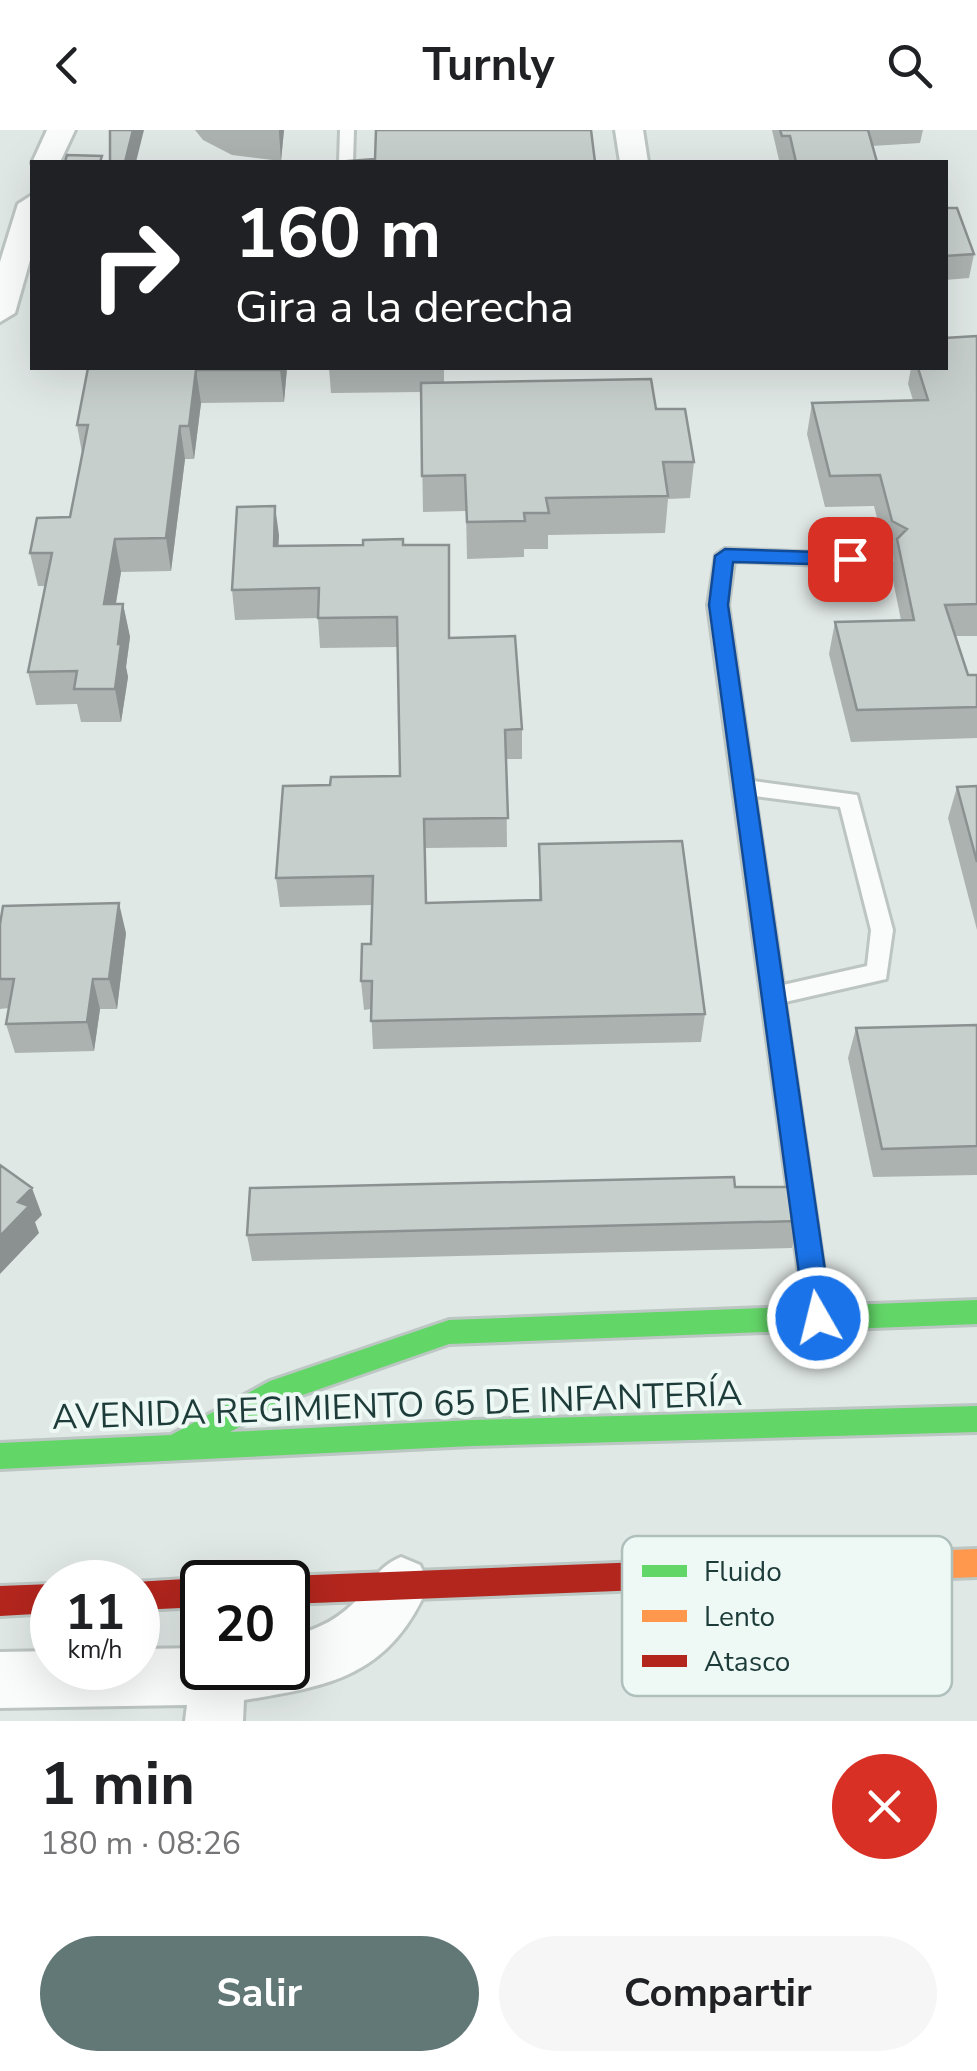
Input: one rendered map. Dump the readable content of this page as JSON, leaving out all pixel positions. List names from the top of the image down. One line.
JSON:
{"streets":{"main road":["AVENIDA REGIMIENTO 65 DE INFANTERÍA"]},"legend":["Fluido","Lento","Atasco"],"page":{"header":"Turnly","turn":["160 m","Gira a la derecha"],"speed":"11 km/h","limit":"20","heading":["1 min","180 m · 08:26"],"buttons":["Salir","Compartir"]}}
